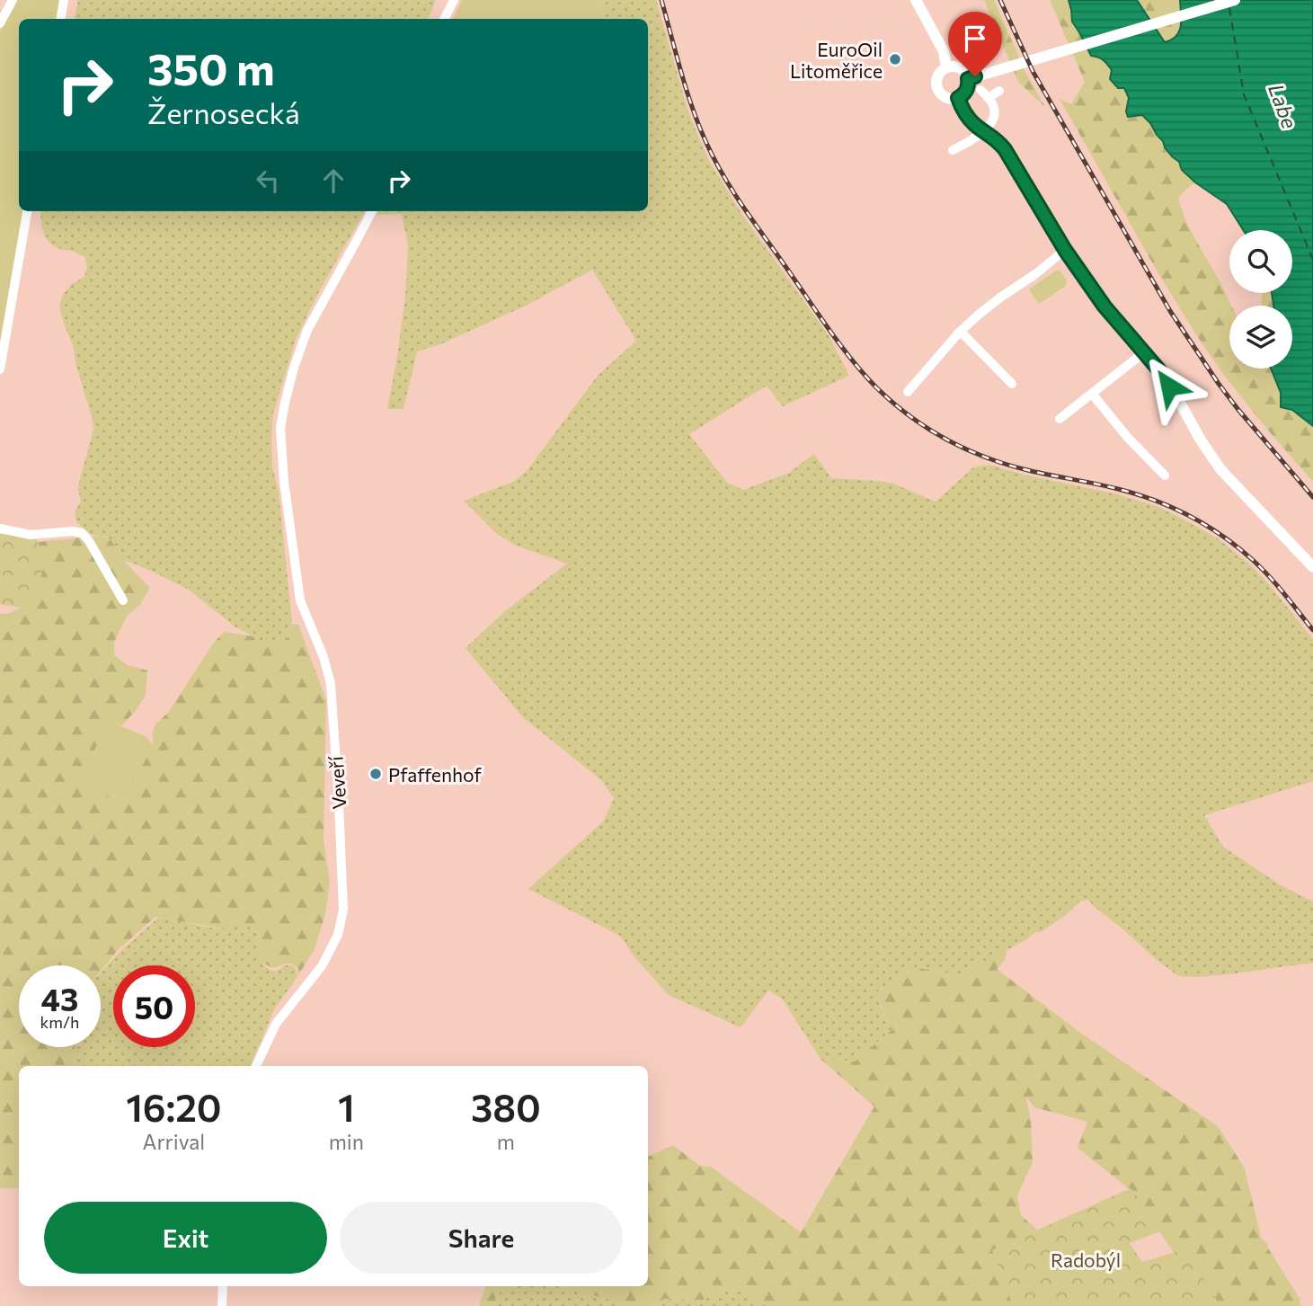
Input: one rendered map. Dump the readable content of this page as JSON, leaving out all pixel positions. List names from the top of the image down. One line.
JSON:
{"streets":{"street":["Veveří"]},"water":["Labe"],"parks":["Radobýl"],"places":["EuroOil Litoměřice","Pfaffenhof"],"page":{"turn":["350 m","Žernosecká"],"speed":"43 km/h","limit":"50","eta":["16:20","Arrival","1","min","380","m"],"buttons":["Exit","Share"]}}
